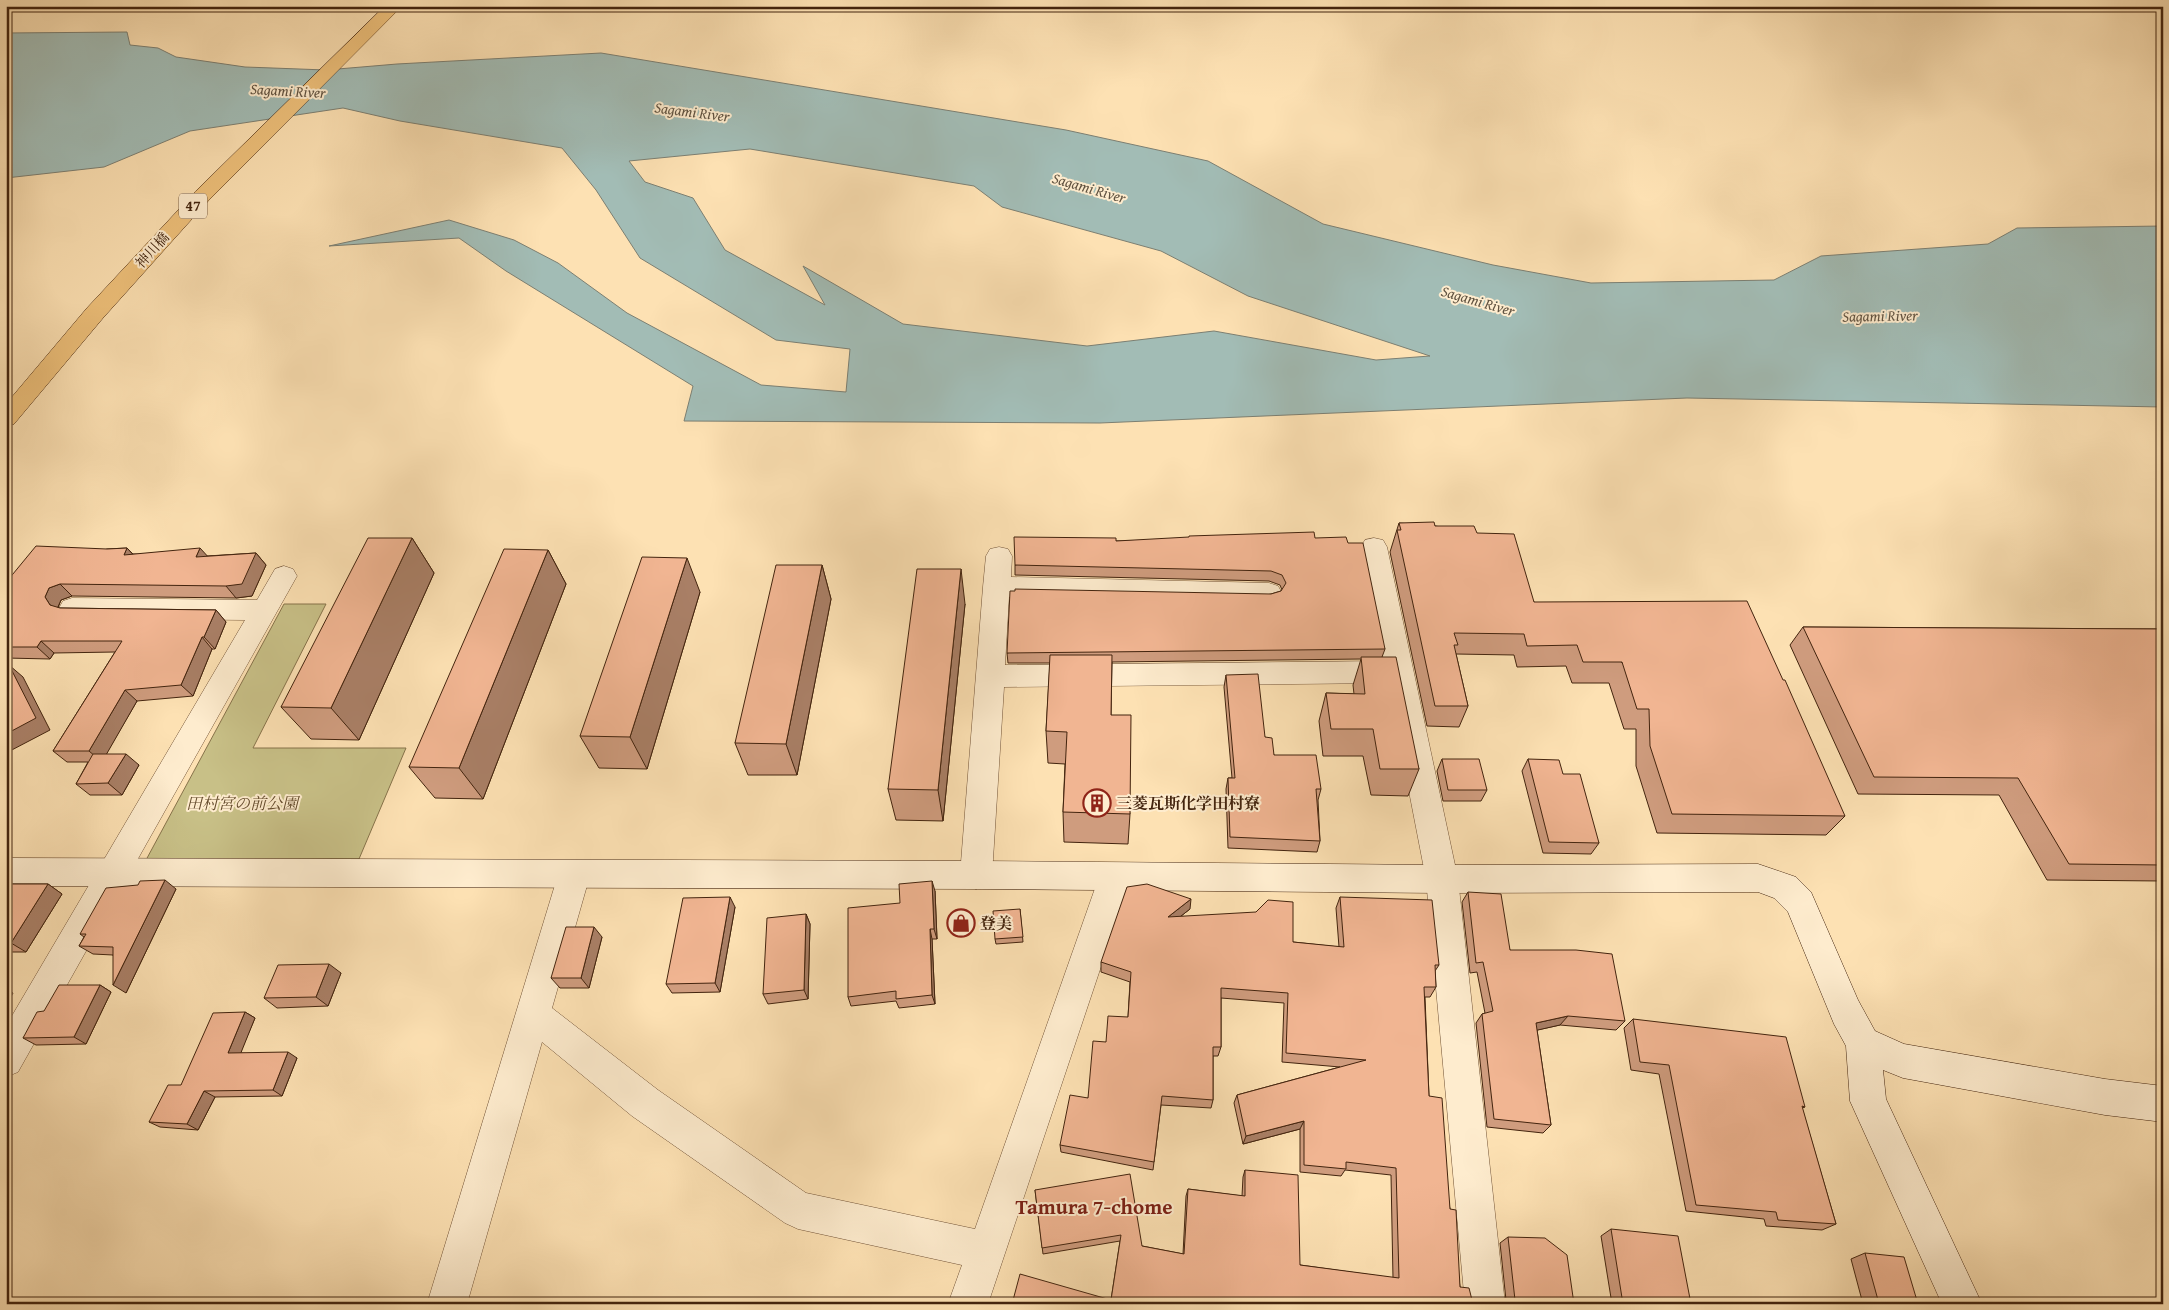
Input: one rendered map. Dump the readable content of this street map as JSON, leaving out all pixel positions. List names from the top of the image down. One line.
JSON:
{"streets":{"main road":["47","神川橋"]},"districts":["Tamura 7-chome"],"water":["Sagami River"],"parks":["田村宮の前公園"],"places":{"building":["三菱瓦斯化学田村寮"],"shop":["登美"]}}
